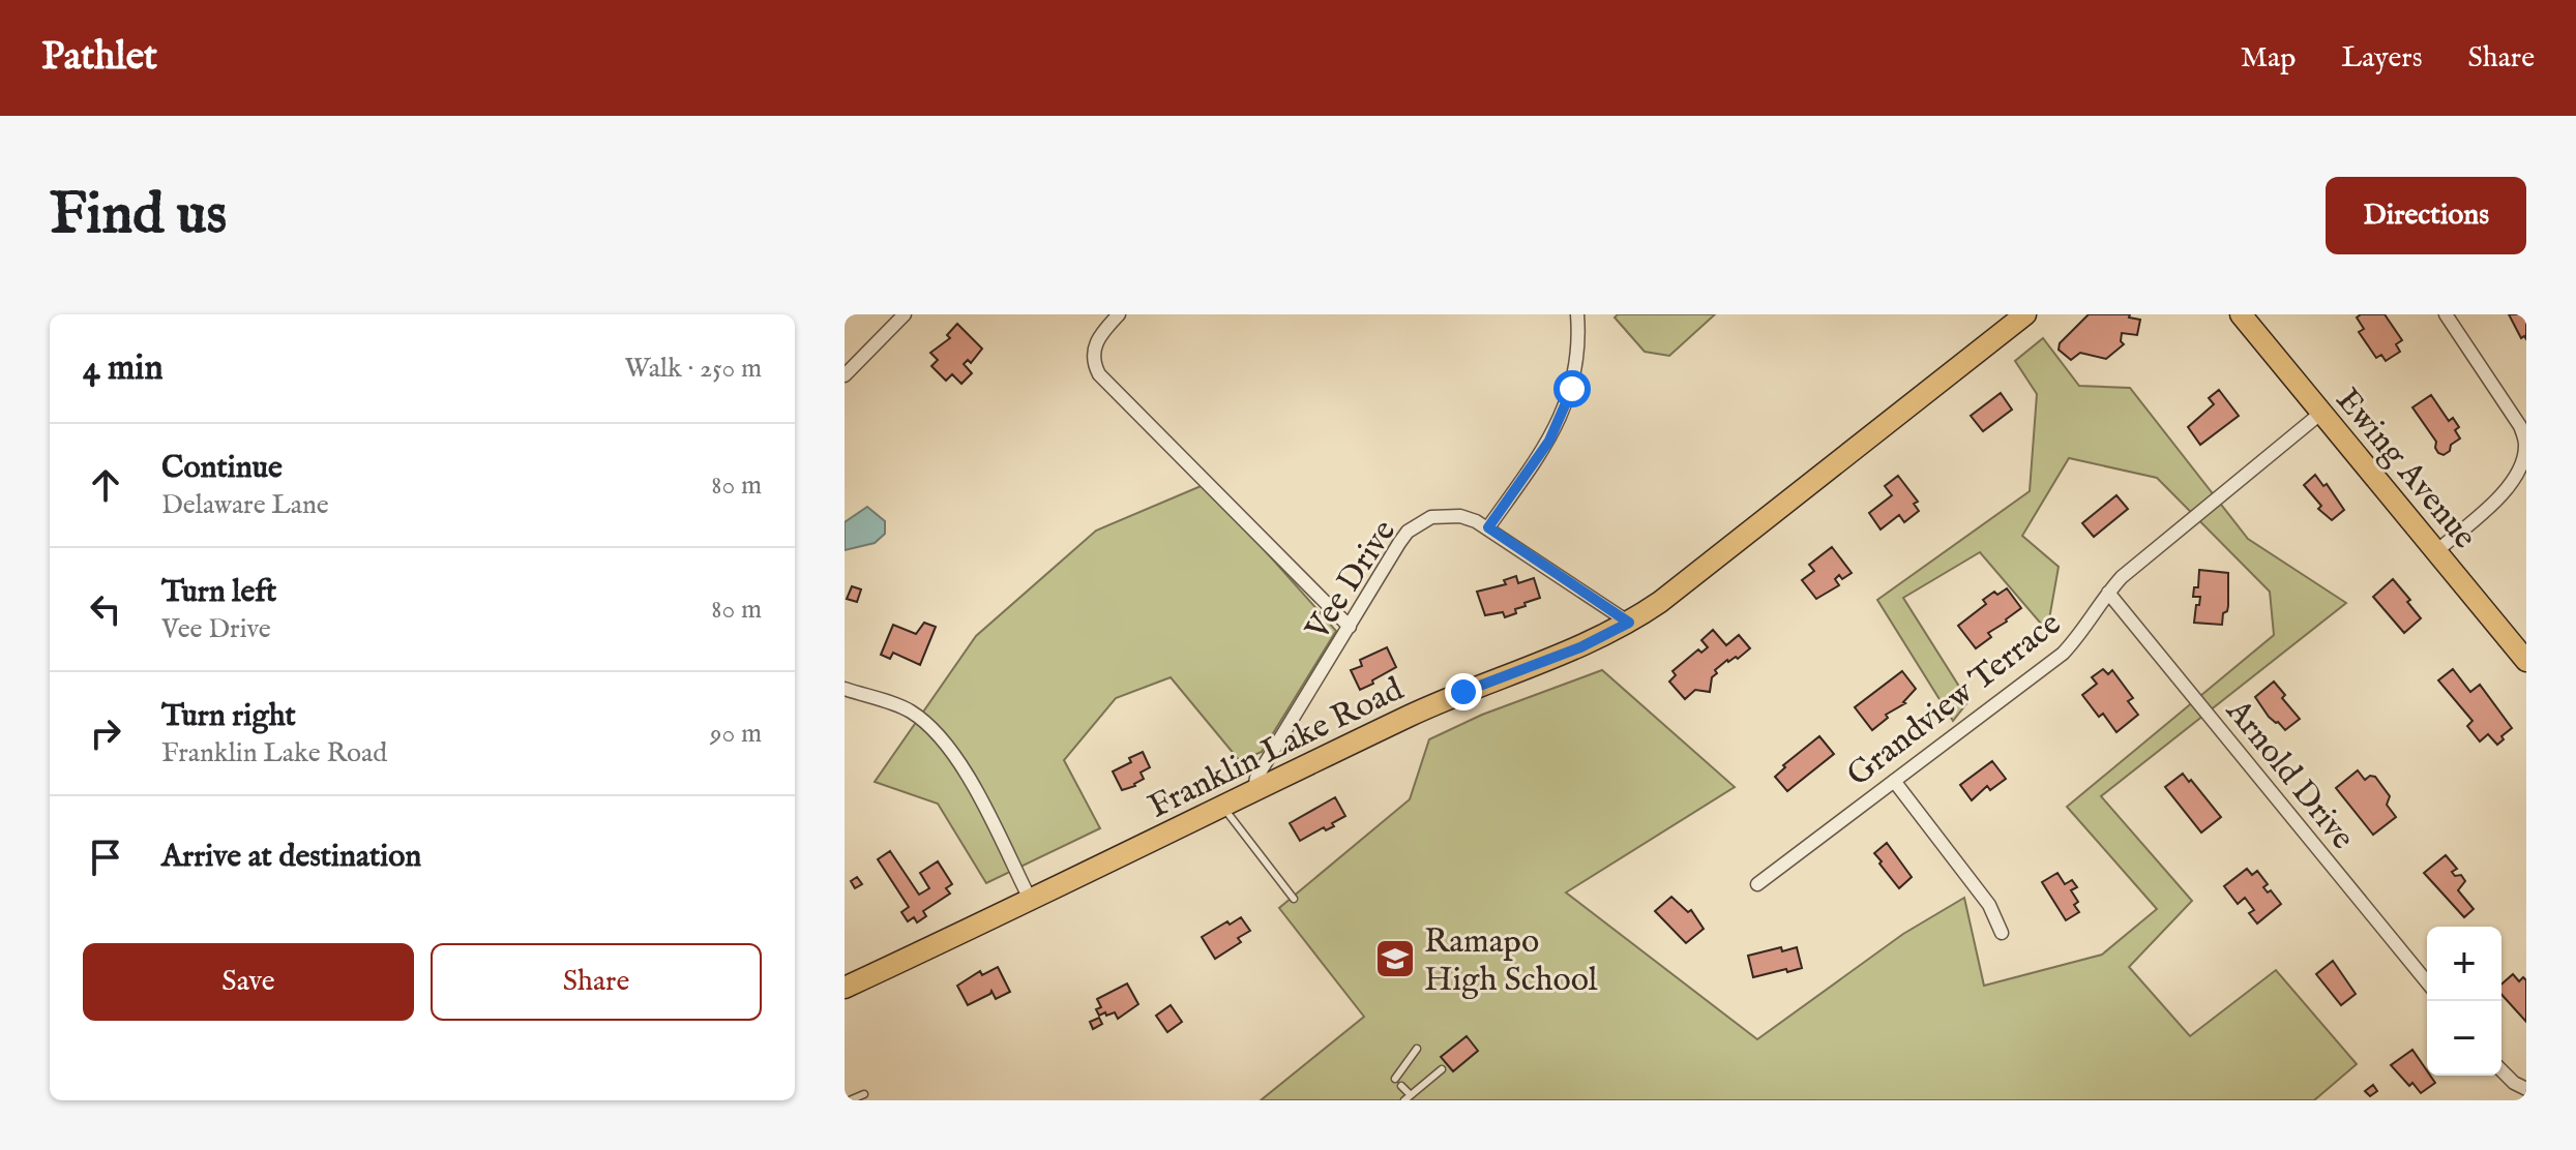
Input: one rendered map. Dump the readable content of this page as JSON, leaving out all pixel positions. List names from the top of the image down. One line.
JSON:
{"streets":{"main road":["Ewing Avenue","Franklin Lake Road"],"street":["Vee Drive","Grandview Terrace","Arnold Drive"]},"crossings":[["Ewing Avenue","Grandview Terrace"],["Vee Drive","Franklin Lake Road"],["Grandview Terrace","Arnold Drive"]],"places":{"school or university":["Ramapo High School"]},"page":{"header":"Pathlet","nav":["Map","Layers","Share"],"buttons":["Directions",["Save","Share"]],"title":"Find us","heading":["4 min","Walk · 250 m"],"list":[["Continue","Delaware Lane","80 m"],["Turn left","Vee Drive","80 m"],["Turn right","Franklin Lake Road","90 m"],"Arrive at destination"],"map_buttons":["+","−"]}}
